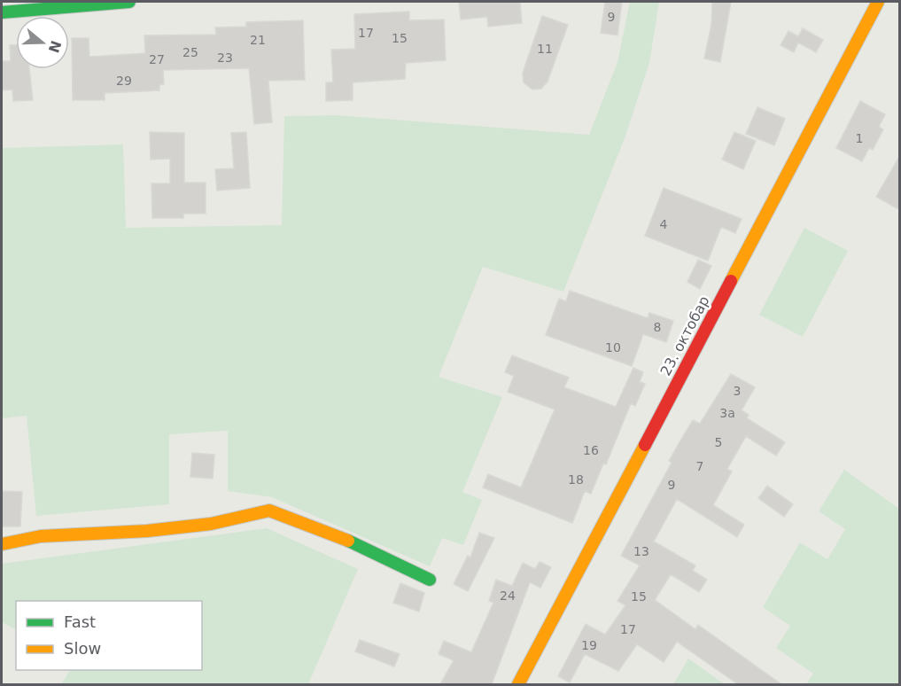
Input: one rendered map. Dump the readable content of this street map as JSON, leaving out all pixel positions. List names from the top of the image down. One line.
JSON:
{"streets":{"street":["23. октобар"]},"house_numbers":["9","17","15","21","11","25","23","27","29","1","4","8","10","3","3a","5","16","7","18","9","13","24","15","17","19"],"legend":["Fast","Slow"],"north":"right"}
